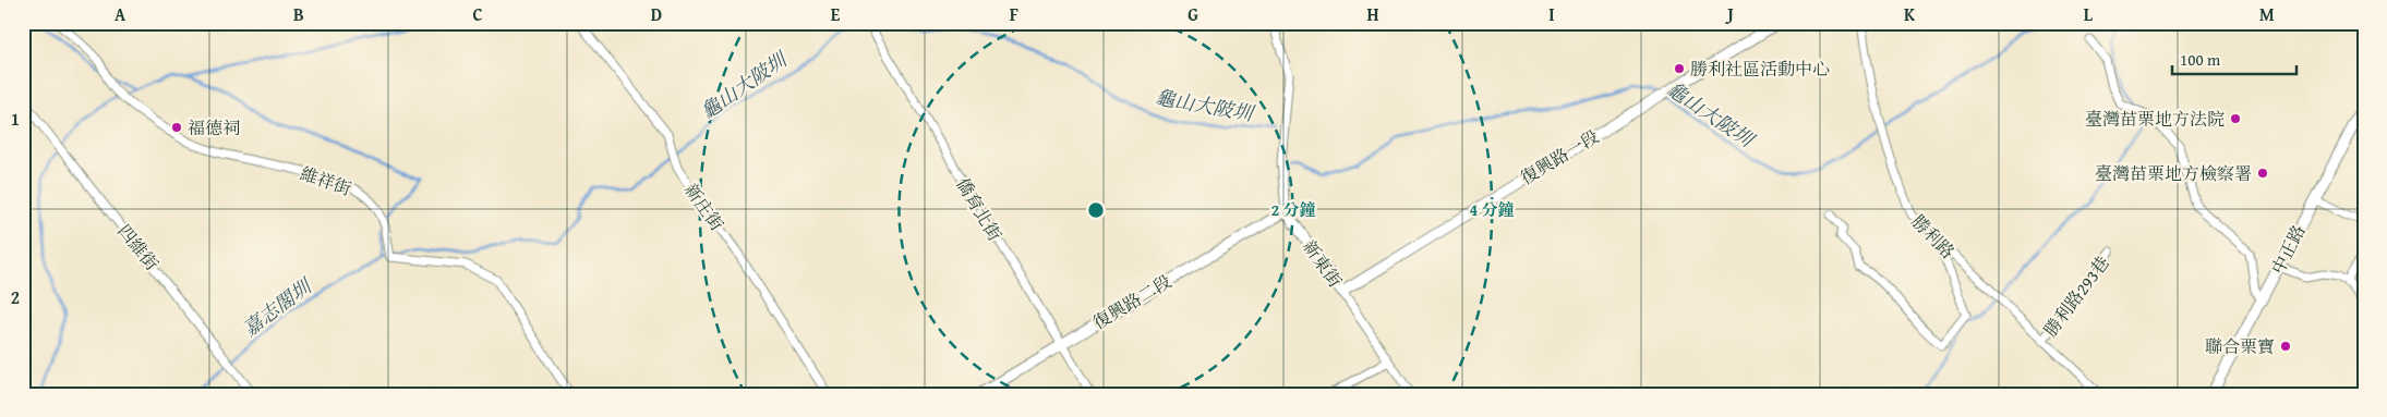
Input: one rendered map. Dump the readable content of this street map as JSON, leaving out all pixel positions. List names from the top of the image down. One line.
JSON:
{"streets":{"street":["復興路一段","維祥街","新庄街","僑育北街","勝利路","四維街","中正路","新東街","勝利路293巷","復興路二段"]},"crossings":[["復興路一段","新東街"],["僑育北街","復興路二段"],["勝利路","勝利路293巷"],["新東街","復興路二段"]],"water":["龜山大陂圳","嘉志閣圳"],"places":["勝利社區活動中心","臺灣苗栗地方法院","福德祠","臺灣苗栗地方檢察署","聯合栗寶"],"scale_bar":"100 m","grid":{"columns":["A","B","C","D","E","F","G","H","I","J","K","L","M"],"rows":["1","2"]},"rings":["2 分鐘","4 分鐘"]}
